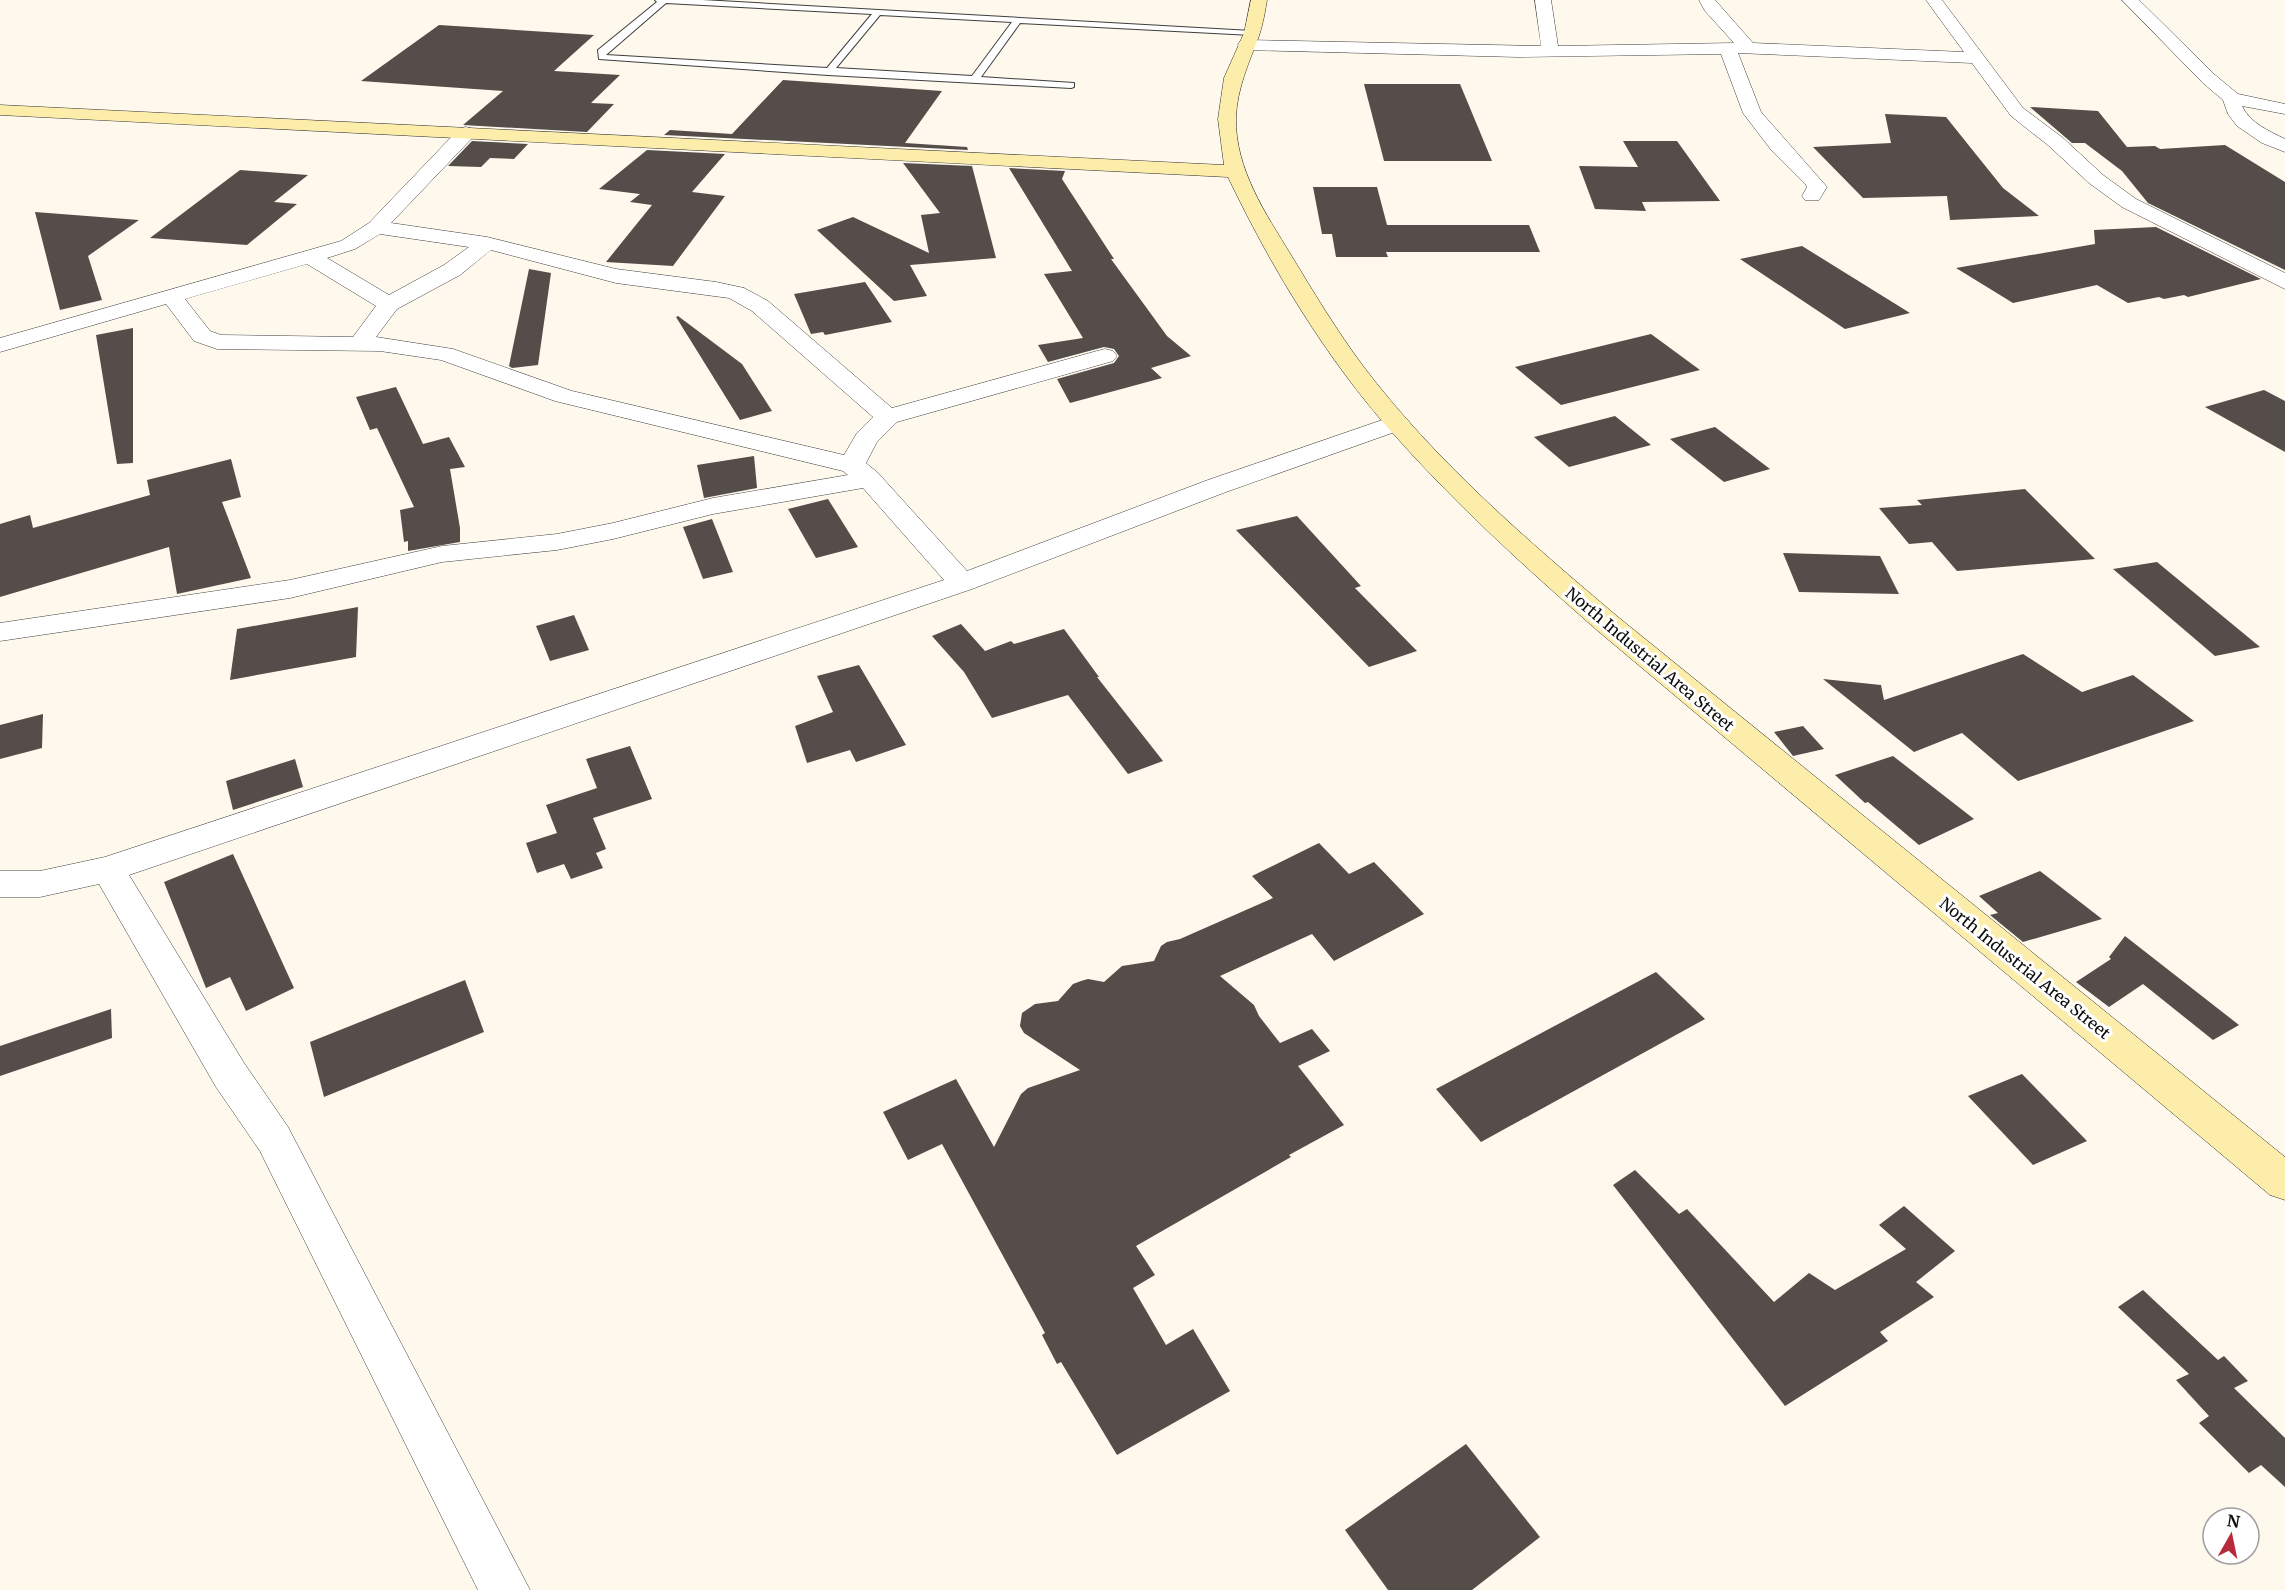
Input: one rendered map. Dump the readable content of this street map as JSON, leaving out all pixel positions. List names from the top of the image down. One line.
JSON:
{"streets":{"main road":["North Industrial Area Street"]},"north":"top"}
